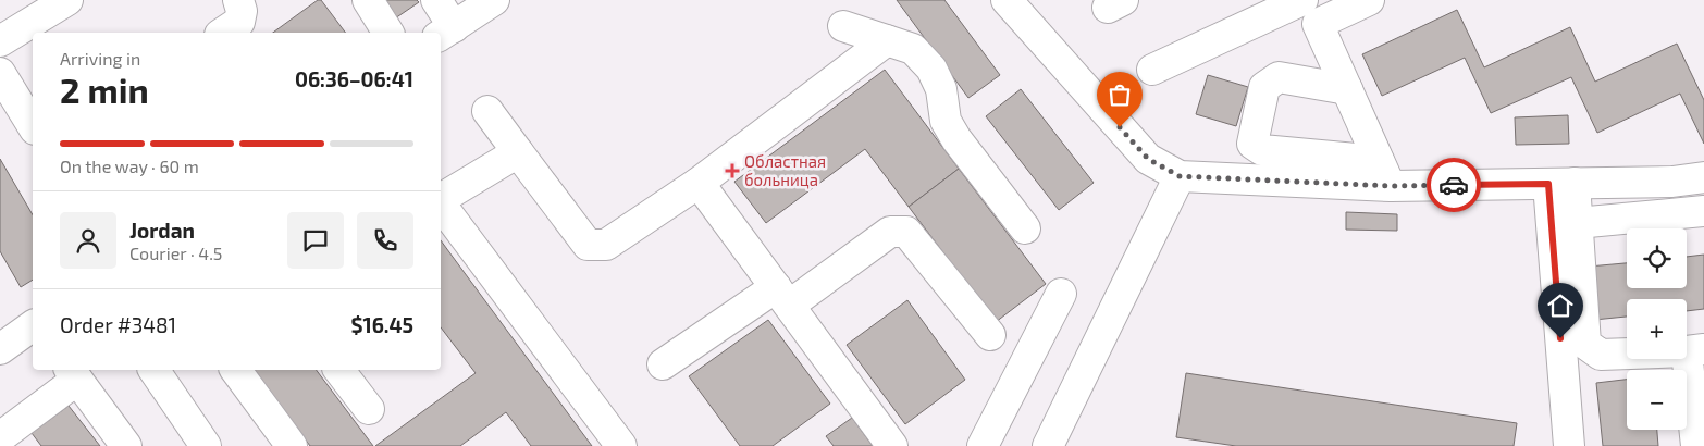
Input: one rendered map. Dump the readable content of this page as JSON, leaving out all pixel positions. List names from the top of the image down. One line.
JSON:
{"places":{"health":["Областная больница"]},"page":{"heading":["2 min","Arriving in","06:36–06:41"],"panel":["Jordan","Courier · 4.5","Order #3481","$16.45"],"bar":"On the way · 60 m","map_buttons":["+","−"]}}
